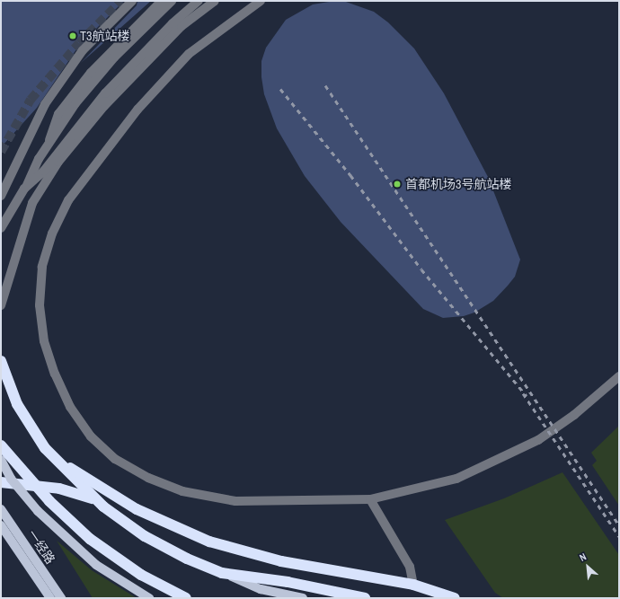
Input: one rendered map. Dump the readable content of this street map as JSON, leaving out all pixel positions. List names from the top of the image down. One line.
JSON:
{"streets":{"main road":["一经路"]},"places":["T3航站楼","首都机场3号航站楼"],"north":"top left"}
